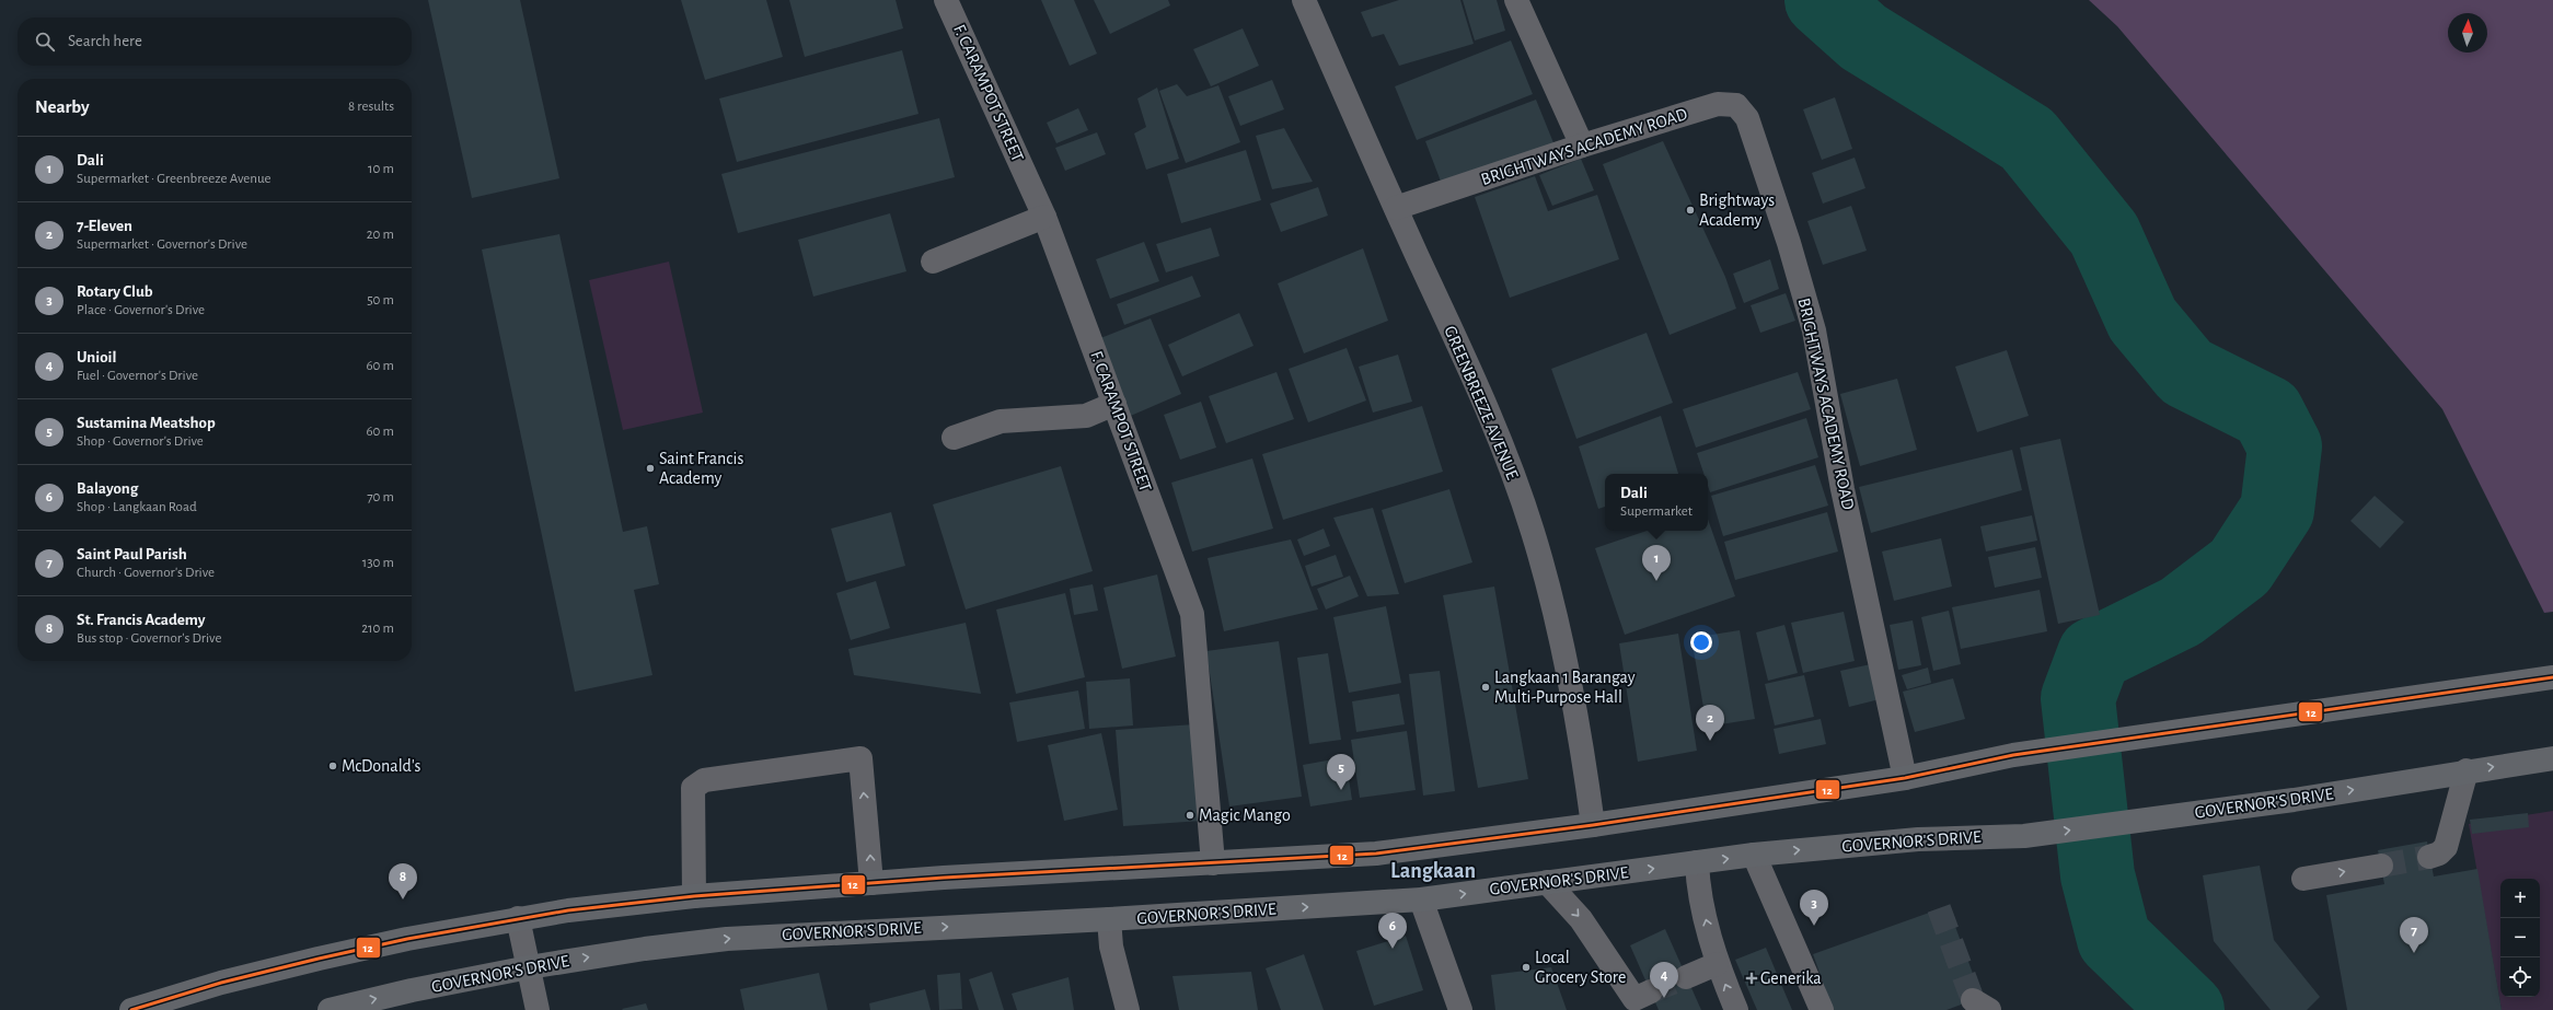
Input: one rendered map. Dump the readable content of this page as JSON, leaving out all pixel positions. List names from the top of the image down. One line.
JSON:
{"streets":{"main road":["GOVERNOR'S DRIVE"],"street":["F. CARAMPOT STREET","BRIGHTWAYS ACADEMY ROAD","GREENBREEZE AVENUE"]},"crossings":[["BRIGHTWAYS ACADEMY ROAD","GREENBREEZE AVENUE"]],"districts":["Langkaan"],"places":{"other":["Brightways Academy","Saint Francis Academy","Langkaan 1 Barangay Multi-Purpose Hall","McDonald's","Magic Mango","Local Grocery Store"],"health":["Generika"]},"lines":["transit line 12"],"north":"top","page":{"search":"Search here","heading":["Nearby","8 results"],"list":[{"mark":"1","name":"Dali","note":"Supermarket · Greenbreeze Avenue","value":"10 m"},{"mark":"2","name":"7-Eleven","note":"Supermarket · Governor's Drive","value":"20 m"},{"mark":"3","name":"Rotary Club","note":"Place · Governor's Drive","value":"50 m"},{"mark":"4","name":"Unioil","note":"Fuel · Governor's Drive","value":"60 m"},{"mark":"5","name":"Sustamina Meatshop","note":"Shop · Governor's Drive","value":"60 m"},{"mark":"6","name":"Balayong","note":"Shop · Langkaan Road","value":"70 m"},{"mark":"7","name":"Saint Paul Parish","note":"Church · Governor's Drive","value":"130 m"},{"mark":"8","name":"St. Francis Academy","note":"Bus stop · Governor's Drive","value":"210 m"}],"popup":["Dali","Supermarket"],"pins":["1","2","5","8","3","6","7","4"],"map_buttons":["+","−"]}}
